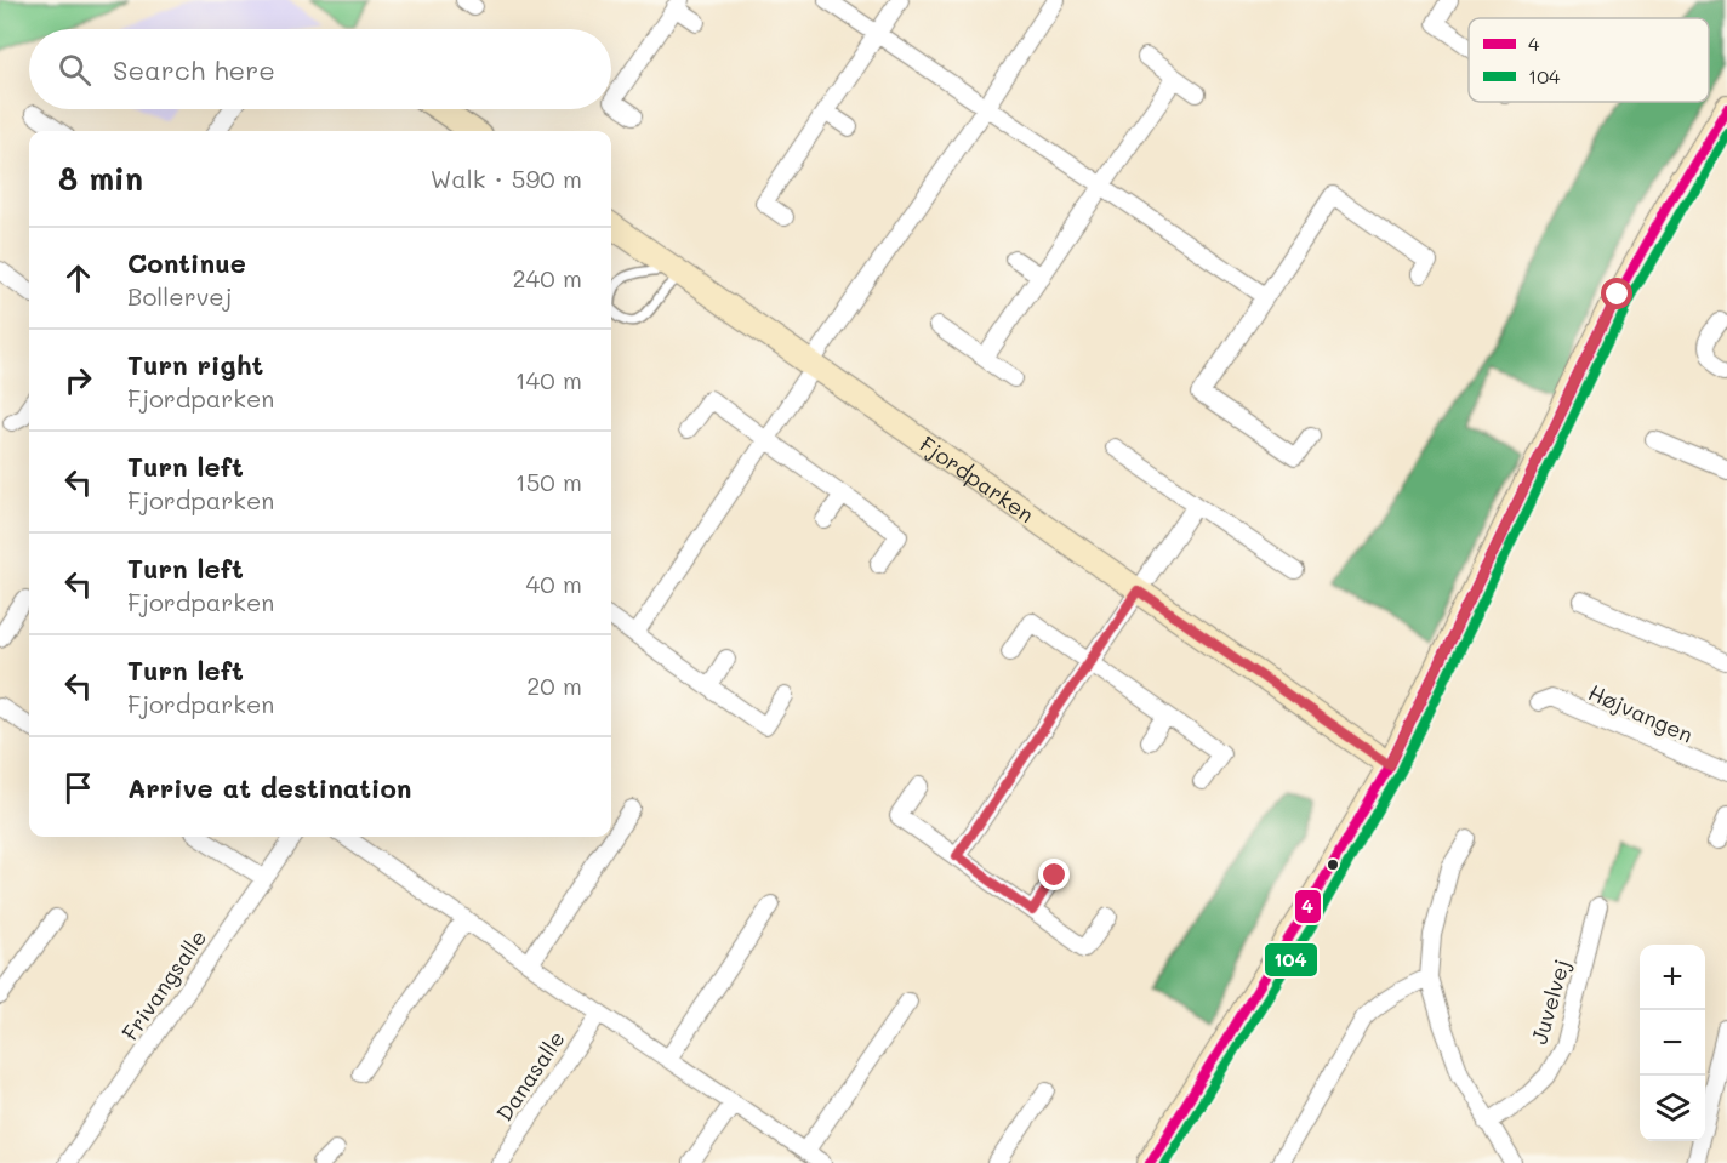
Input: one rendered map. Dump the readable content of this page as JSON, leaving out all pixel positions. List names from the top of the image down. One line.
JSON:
{"streets":{"main road":["Fjordparken"],"street":["Højvangen","Frivangsalle","Juvelvej","Danasalle"]},"lines":["transit line 4","transit line 104"],"legend":["4","104"],"page":{"search":"Search here","heading":["8 min","Walk · 590 m"],"list":[["Continue","Bollervej","240 m"],["Turn right","Fjordparken","140 m"],["Turn left","Fjordparken","150 m"],["Turn left","Fjordparken","40 m"],["Turn left","Fjordparken","20 m"],"Arrive at destination"],"map_buttons":["+","−"]}}
